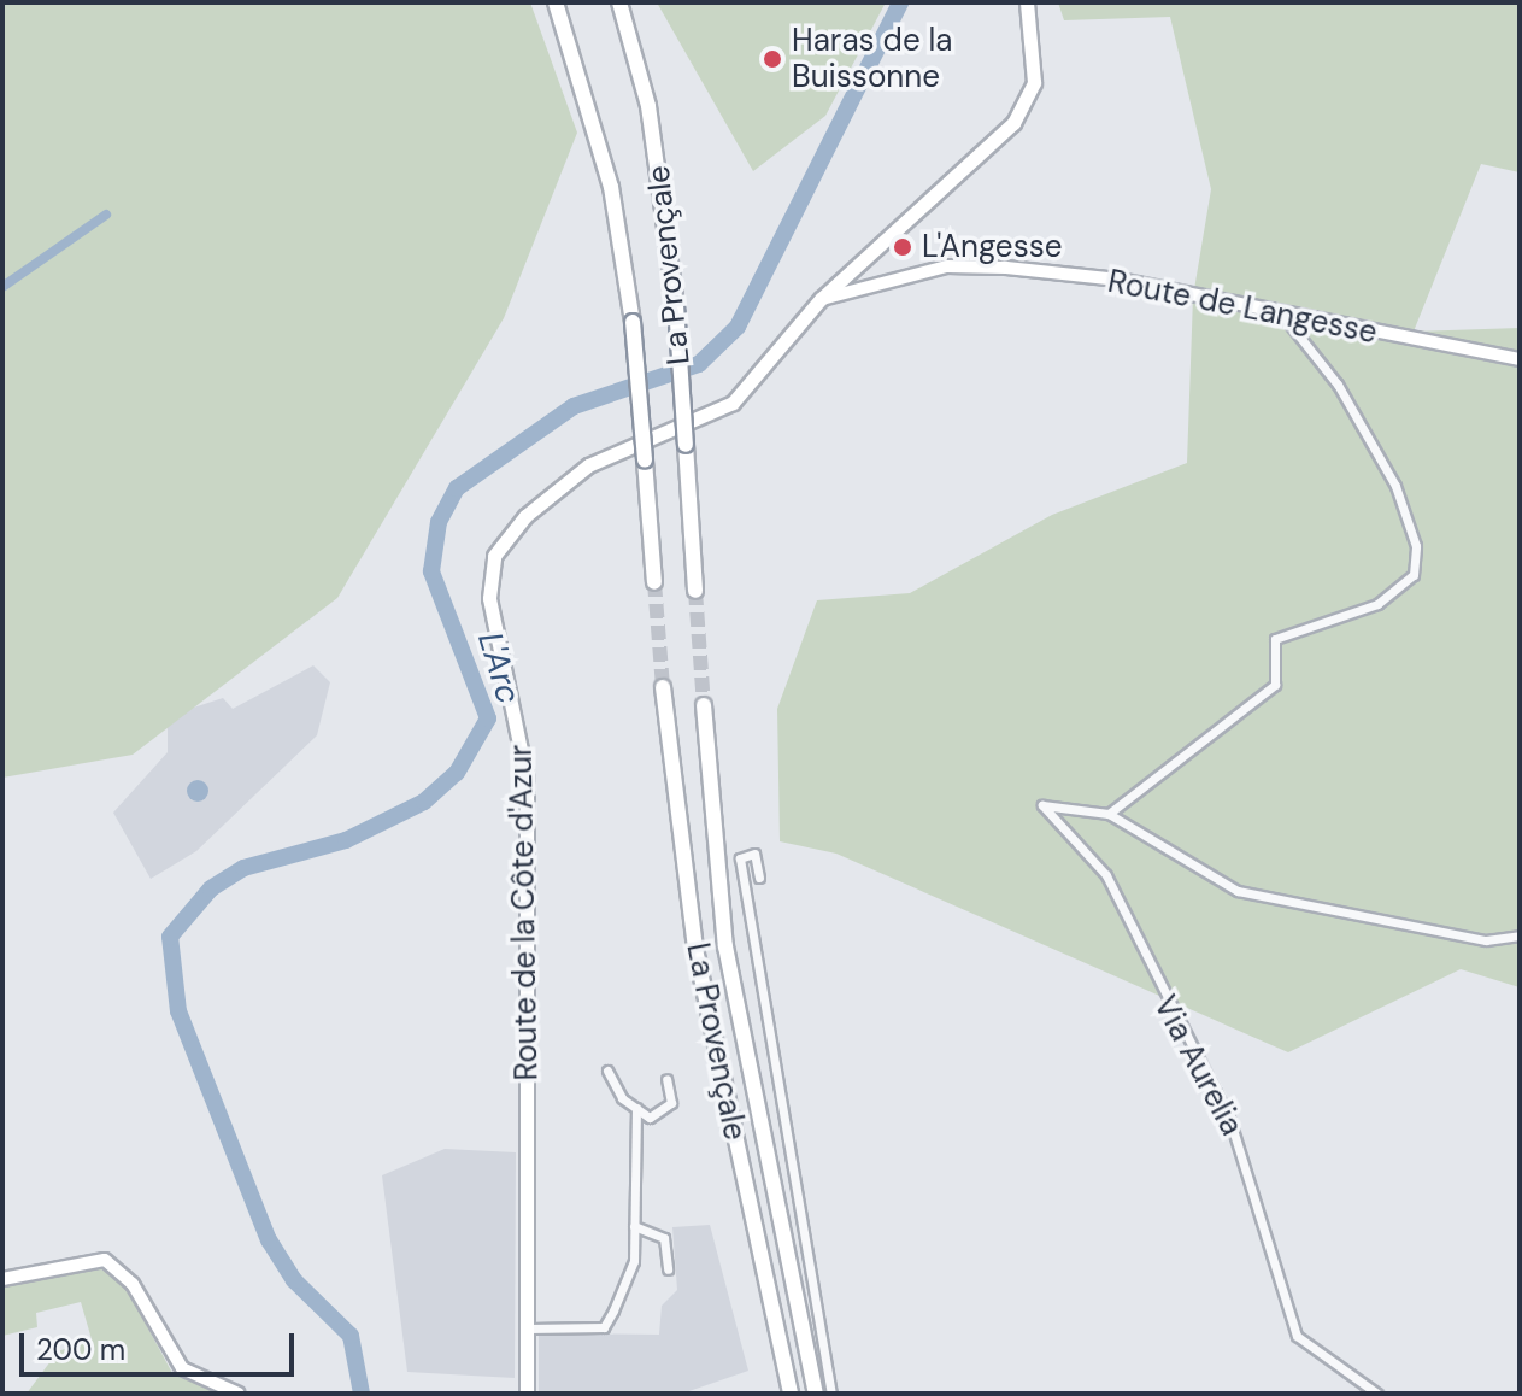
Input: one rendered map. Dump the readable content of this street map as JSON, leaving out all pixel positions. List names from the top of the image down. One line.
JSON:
{"streets":{"highway":["La Provençale"],"main road":["Route de la Côte d'Azur"],"street":["Route de Langesse","Via Aurelia"]},"crossings":[["Route de Langesse","Route de la Côte d'Azur"]],"water":["L'Arc"],"places":["Haras de la Buissonne","L'Angesse"],"scale_bar":"200 m"}
